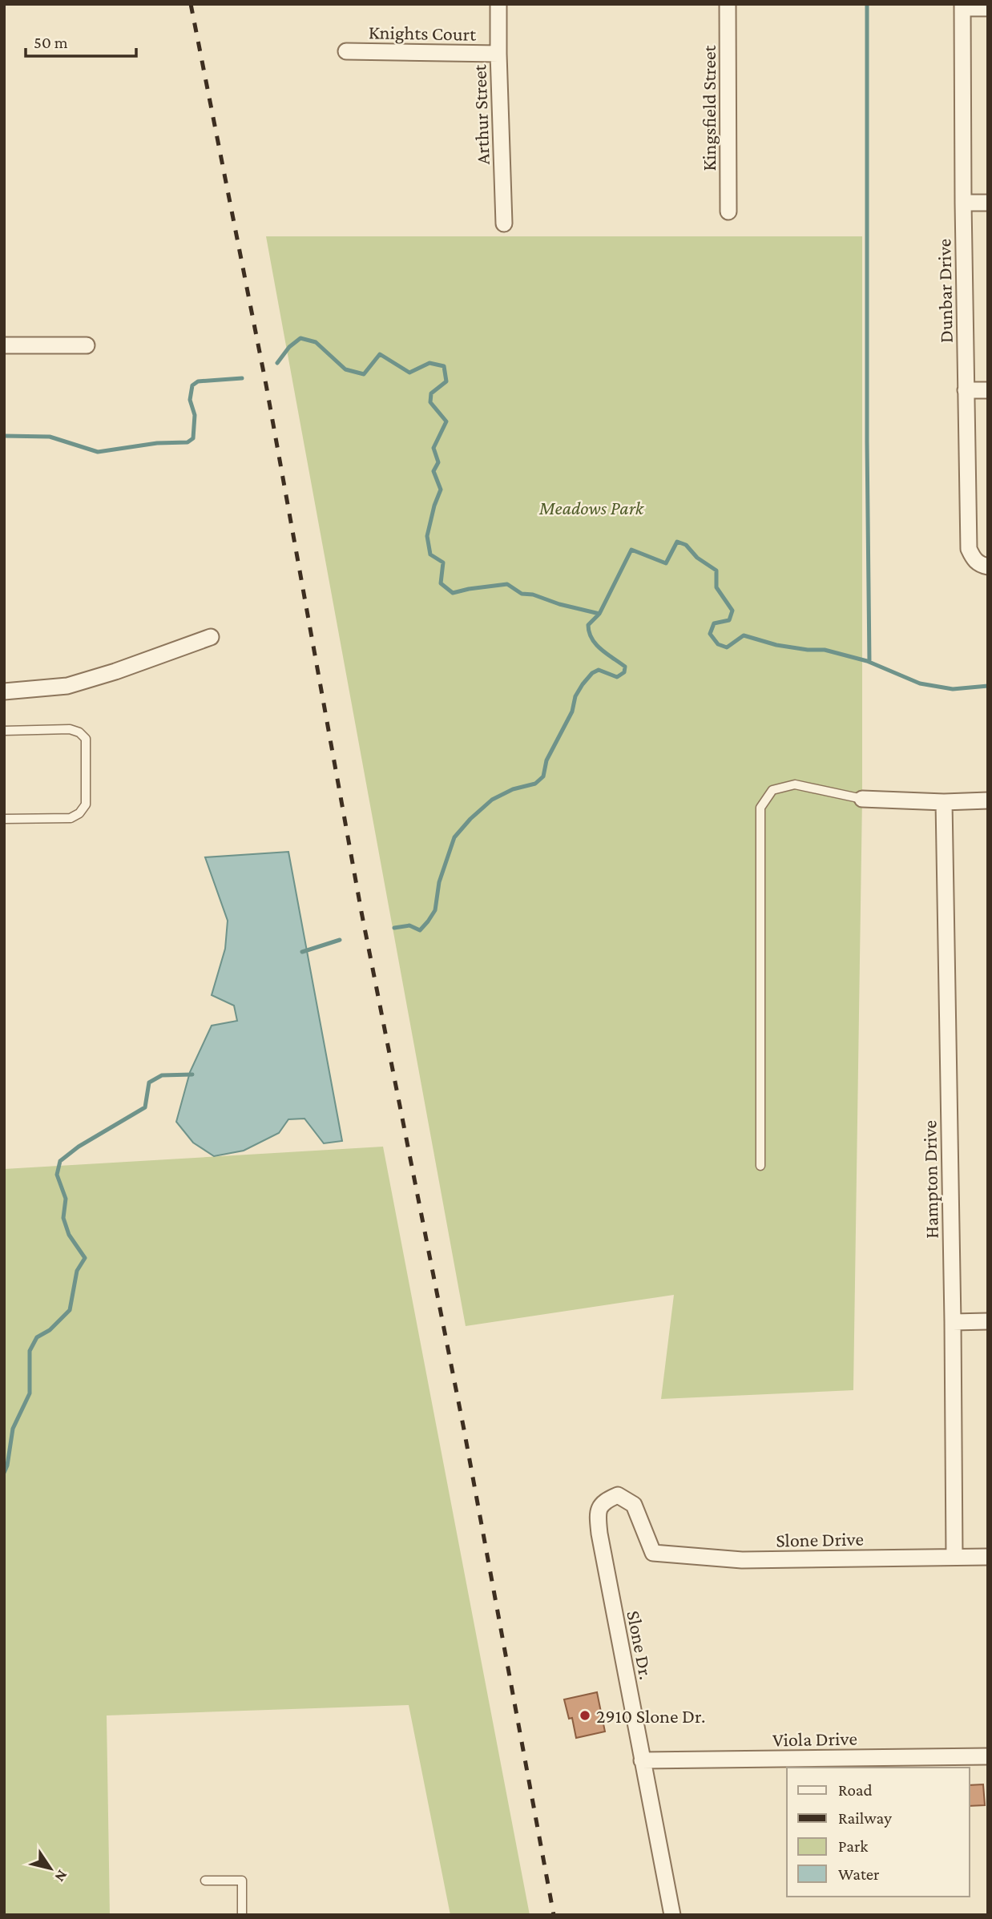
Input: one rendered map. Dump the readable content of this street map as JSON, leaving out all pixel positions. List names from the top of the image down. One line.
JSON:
{"streets":{"street":["Knights Court","Kingsfield Street","Arthur Street","Dunbar Drive","Hampton Drive","Slone Drive","Slone Dr.","Viola Drive"]},"crossings":[["Knights Court","Arthur Street"],["Hampton Drive","Slone Drive"],["Slone Drive","Slone Dr."],["Slone Dr.","Viola Drive"]],"parks":["Meadows Park"],"places":["2910 Slone Dr."],"legend":["Road","Railway","Park","Water"],"scale_bar":"50 m","north":"bottom right"}
